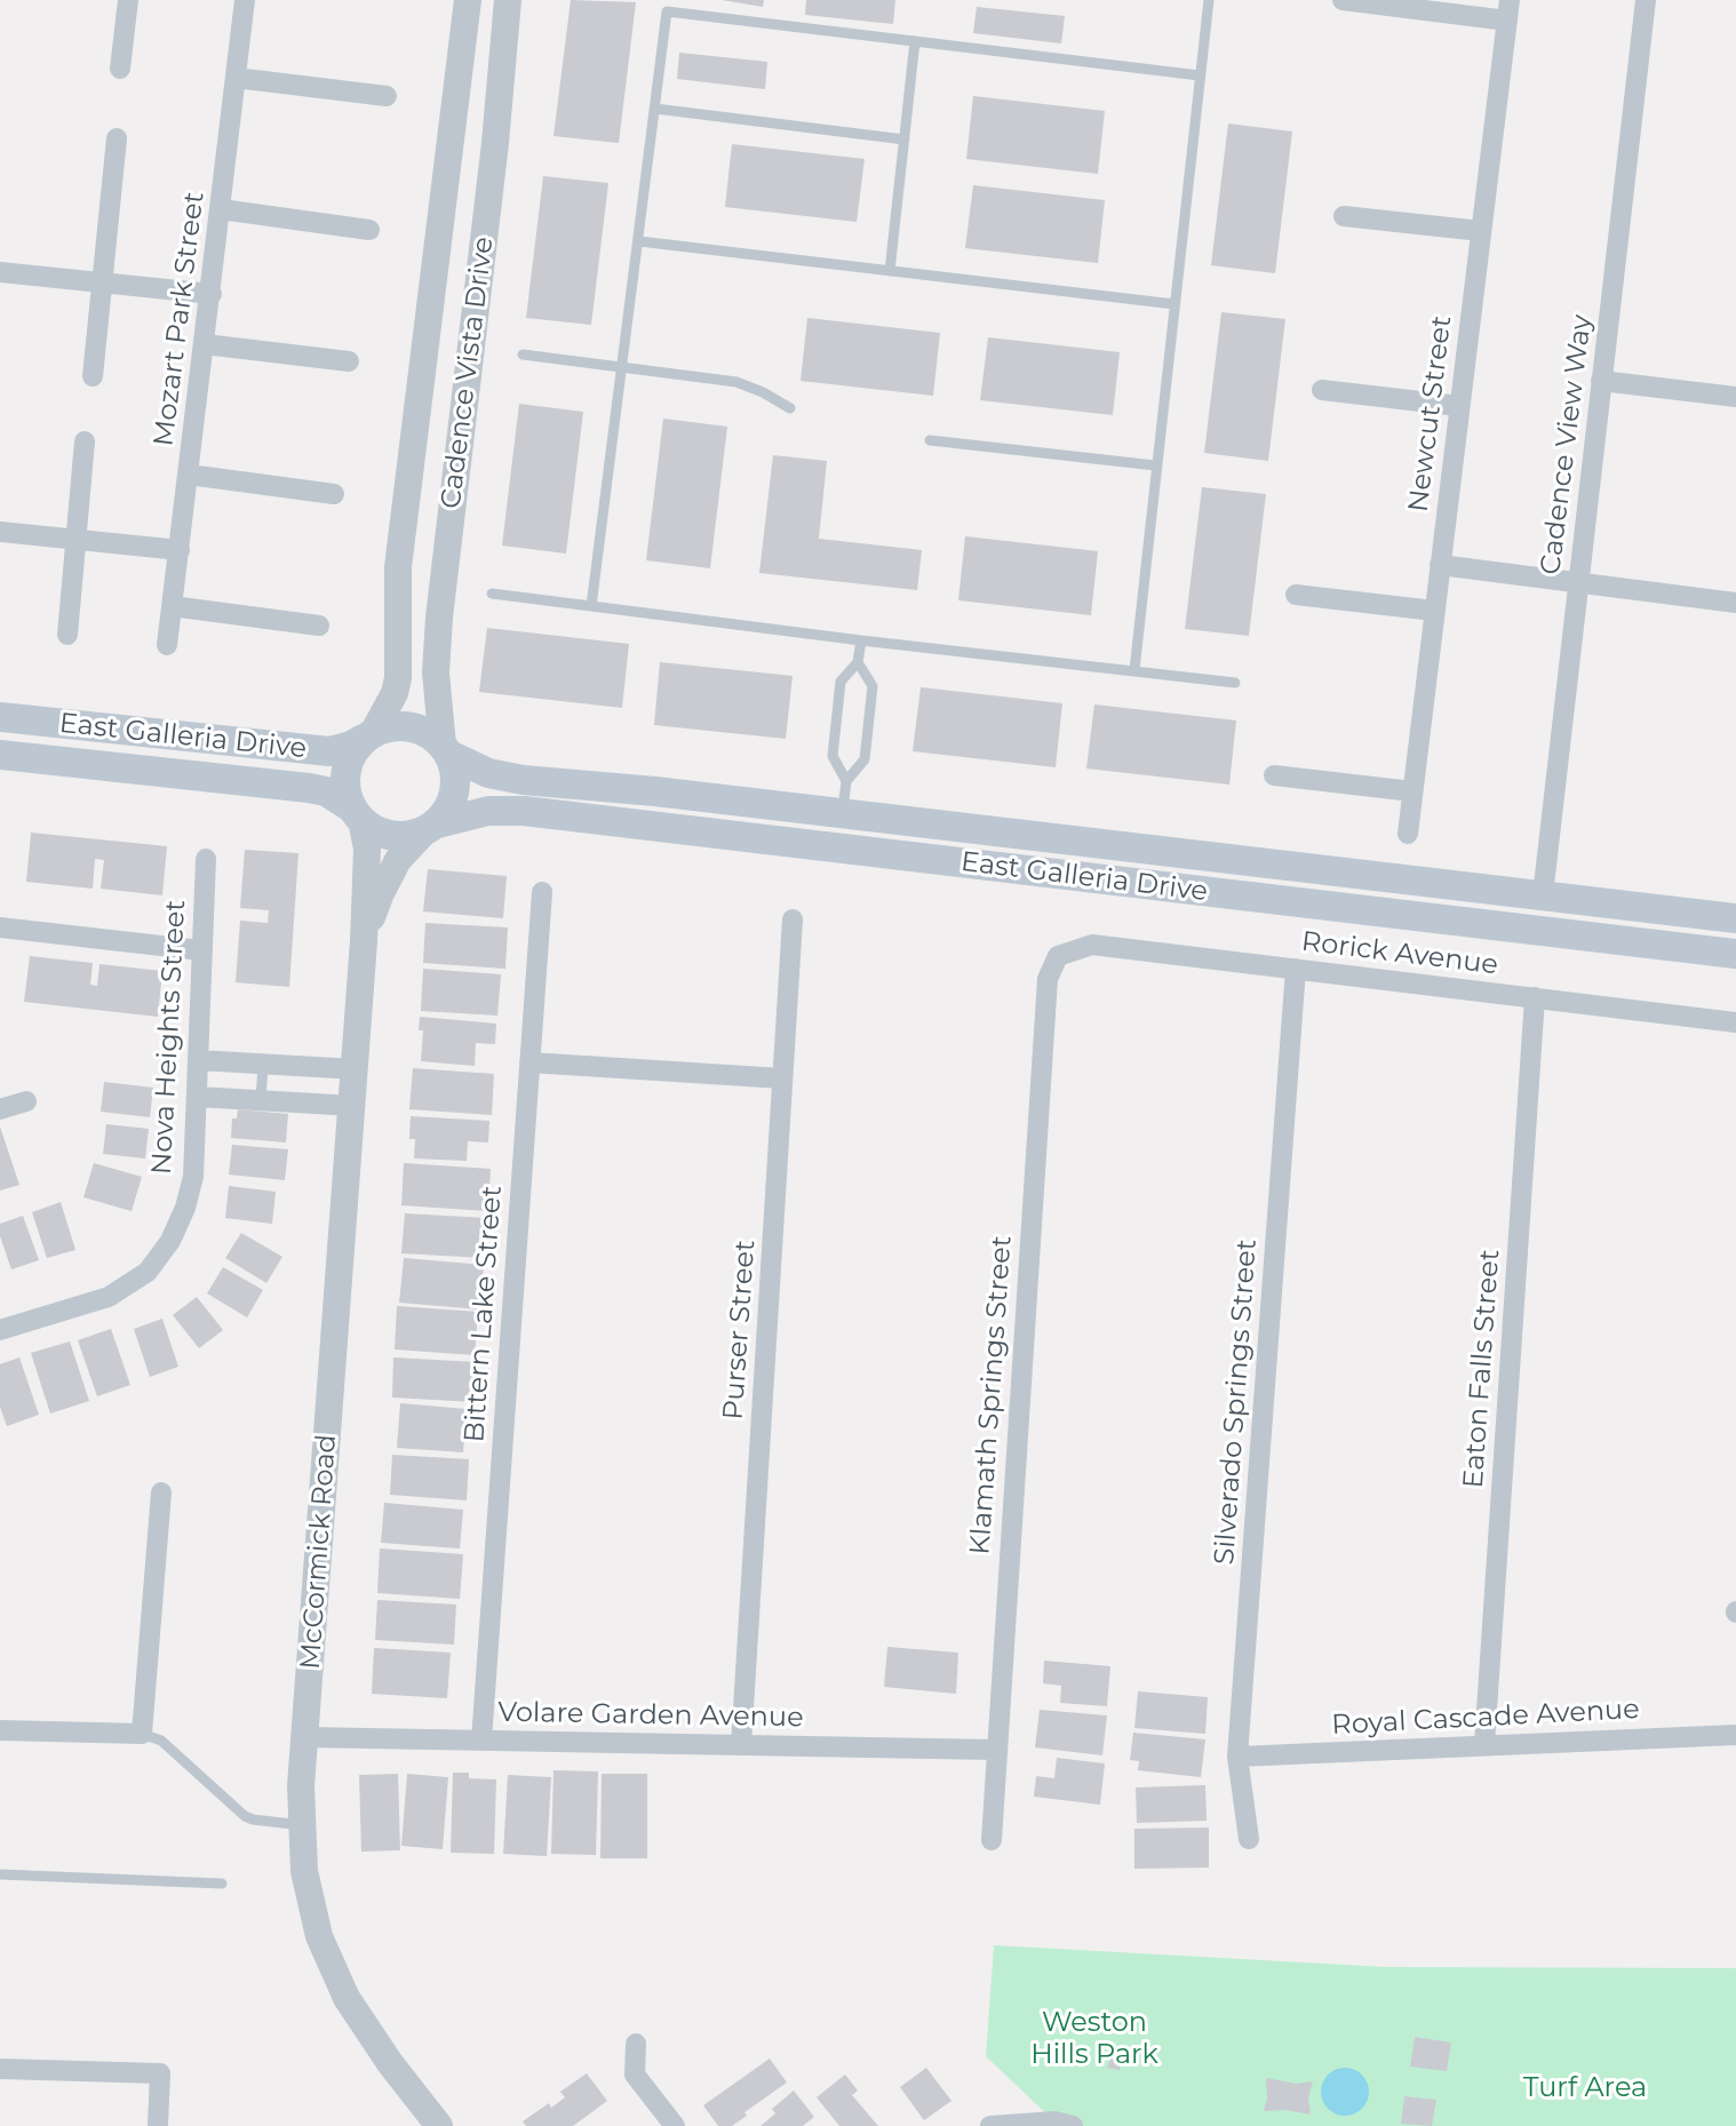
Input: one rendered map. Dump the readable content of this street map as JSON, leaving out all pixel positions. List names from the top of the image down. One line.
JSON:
{"streets":{"main road":["East Galleria Drive"],"street":["Mozart Park Street","Cadence Vista Drive","Newcut Street","Cadence View Way","Rorick Avenue","Nova Heights Street","Bittern Lake Street","Purser Street","Eaton Falls Street","Klamath Springs Street","Silverado Springs Street","McCormick Road","Volare Garden Avenue","Royal Cascade Avenue"]},"crossings":[["Cadence Vista Drive","East Galleria Drive"],["Cadence Vista Drive","McCormick Road"],["Cadence View Way","East Galleria Drive"],["East Galleria Drive","McCormick Road"],["Rorick Avenue","Eaton Falls Street"],["Rorick Avenue","Klamath Springs Street"],["Rorick Avenue","Silverado Springs Street"],["Bittern Lake Street","Volare Garden Avenue"],["Purser Street","Volare Garden Avenue"],["Eaton Falls Street","Royal Cascade Avenue"],["Klamath Springs Street","Volare Garden Avenue"],["Silverado Springs Street","Royal Cascade Avenue"],["McCormick Road","Volare Garden Avenue"]],"parks":["Weston Hills Park","Turf Area"]}
